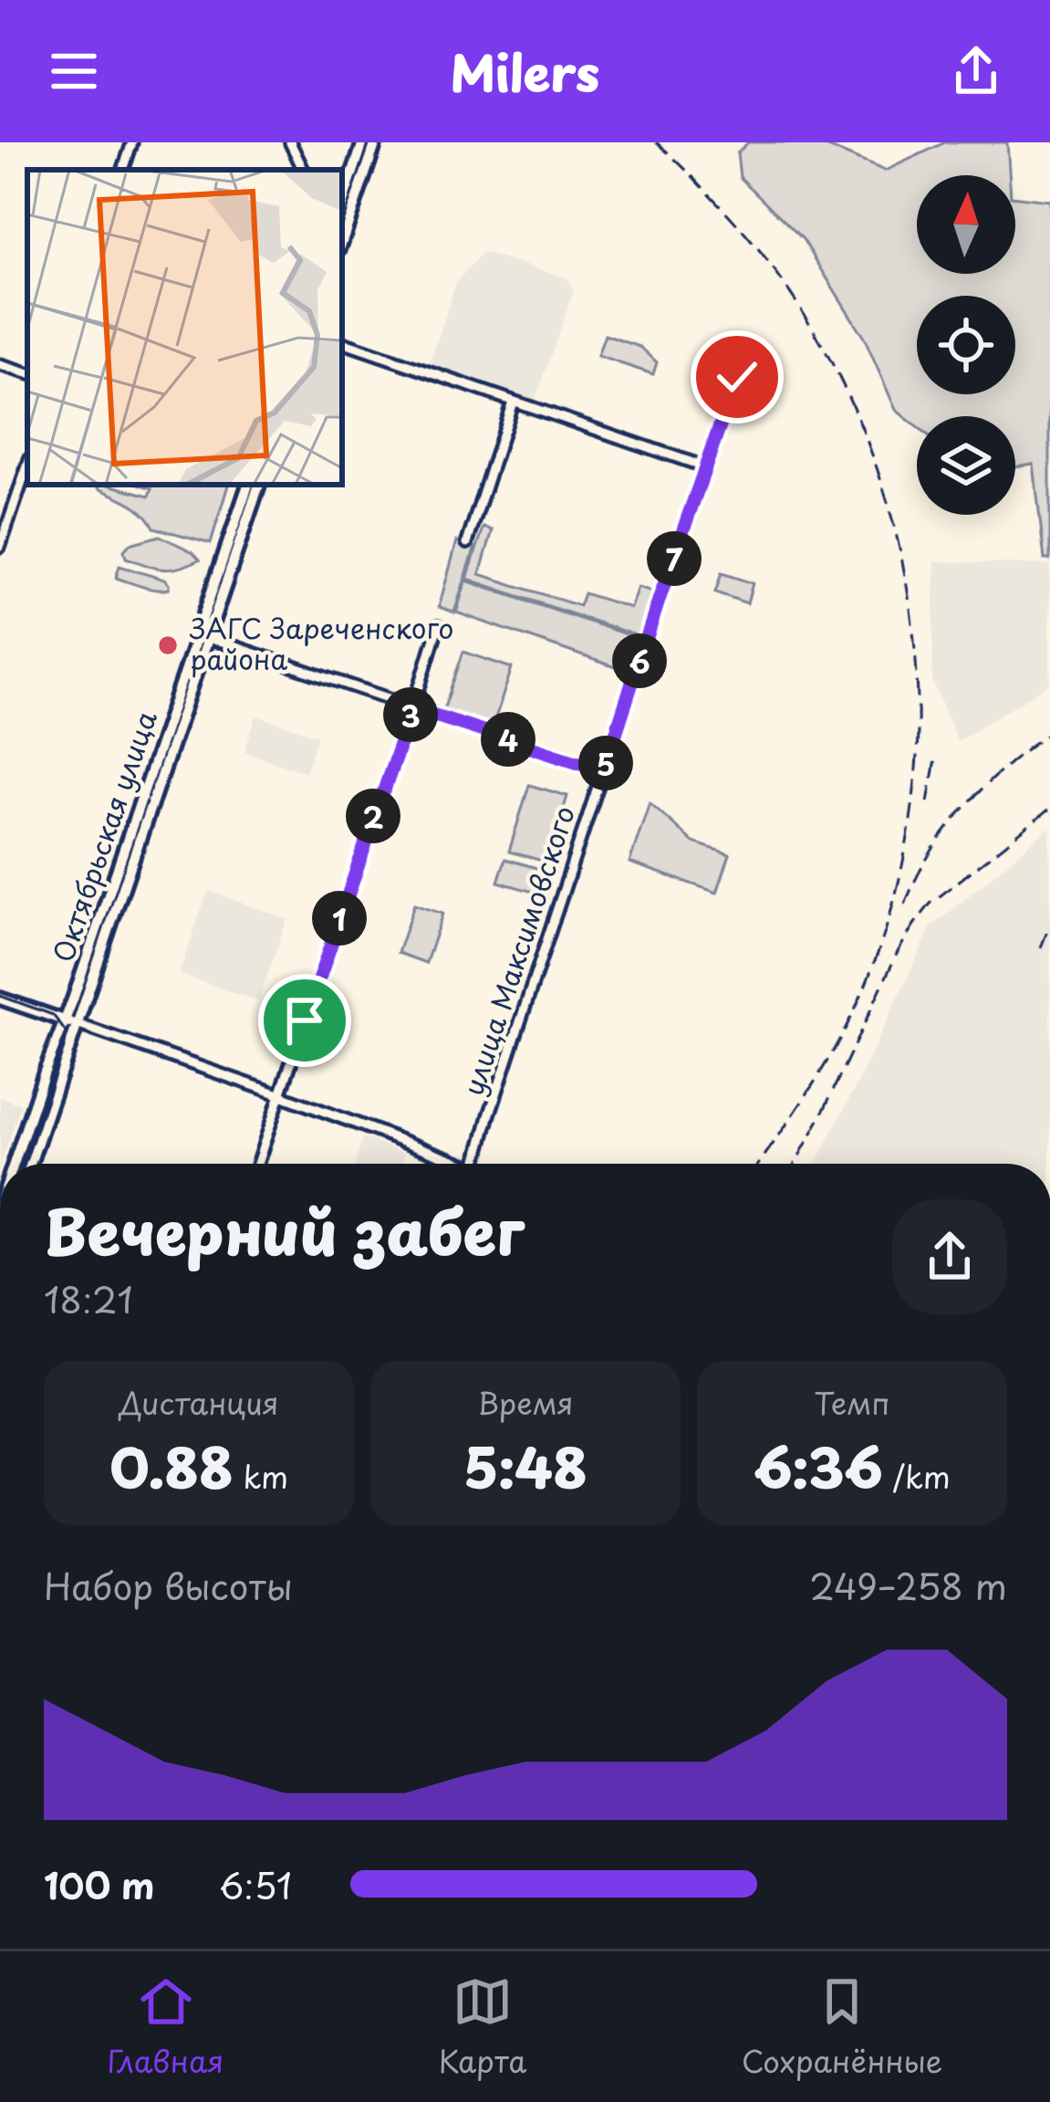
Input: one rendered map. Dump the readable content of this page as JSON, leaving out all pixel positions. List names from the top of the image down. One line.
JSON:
{"streets":{"main road":["Октябрьская улица"],"street":["улица Максимовского"]},"places":["ЗАГС Зареченского района"],"north":"top","page":{"header":"Milers","pins":["7","6","3","4","5","2","1"],"heading":["Вечерний забег","18:21"],"stats":[["Дистанция","0.88 km"],["Время","5:48"],["Темп","6:36 /km"]],"chart":["Набор высоты","249–258 m"],"list":[{"name":"100 m","note":"6:51"}],"tabs":["Главная","Карта","Сохранённые"]}}
